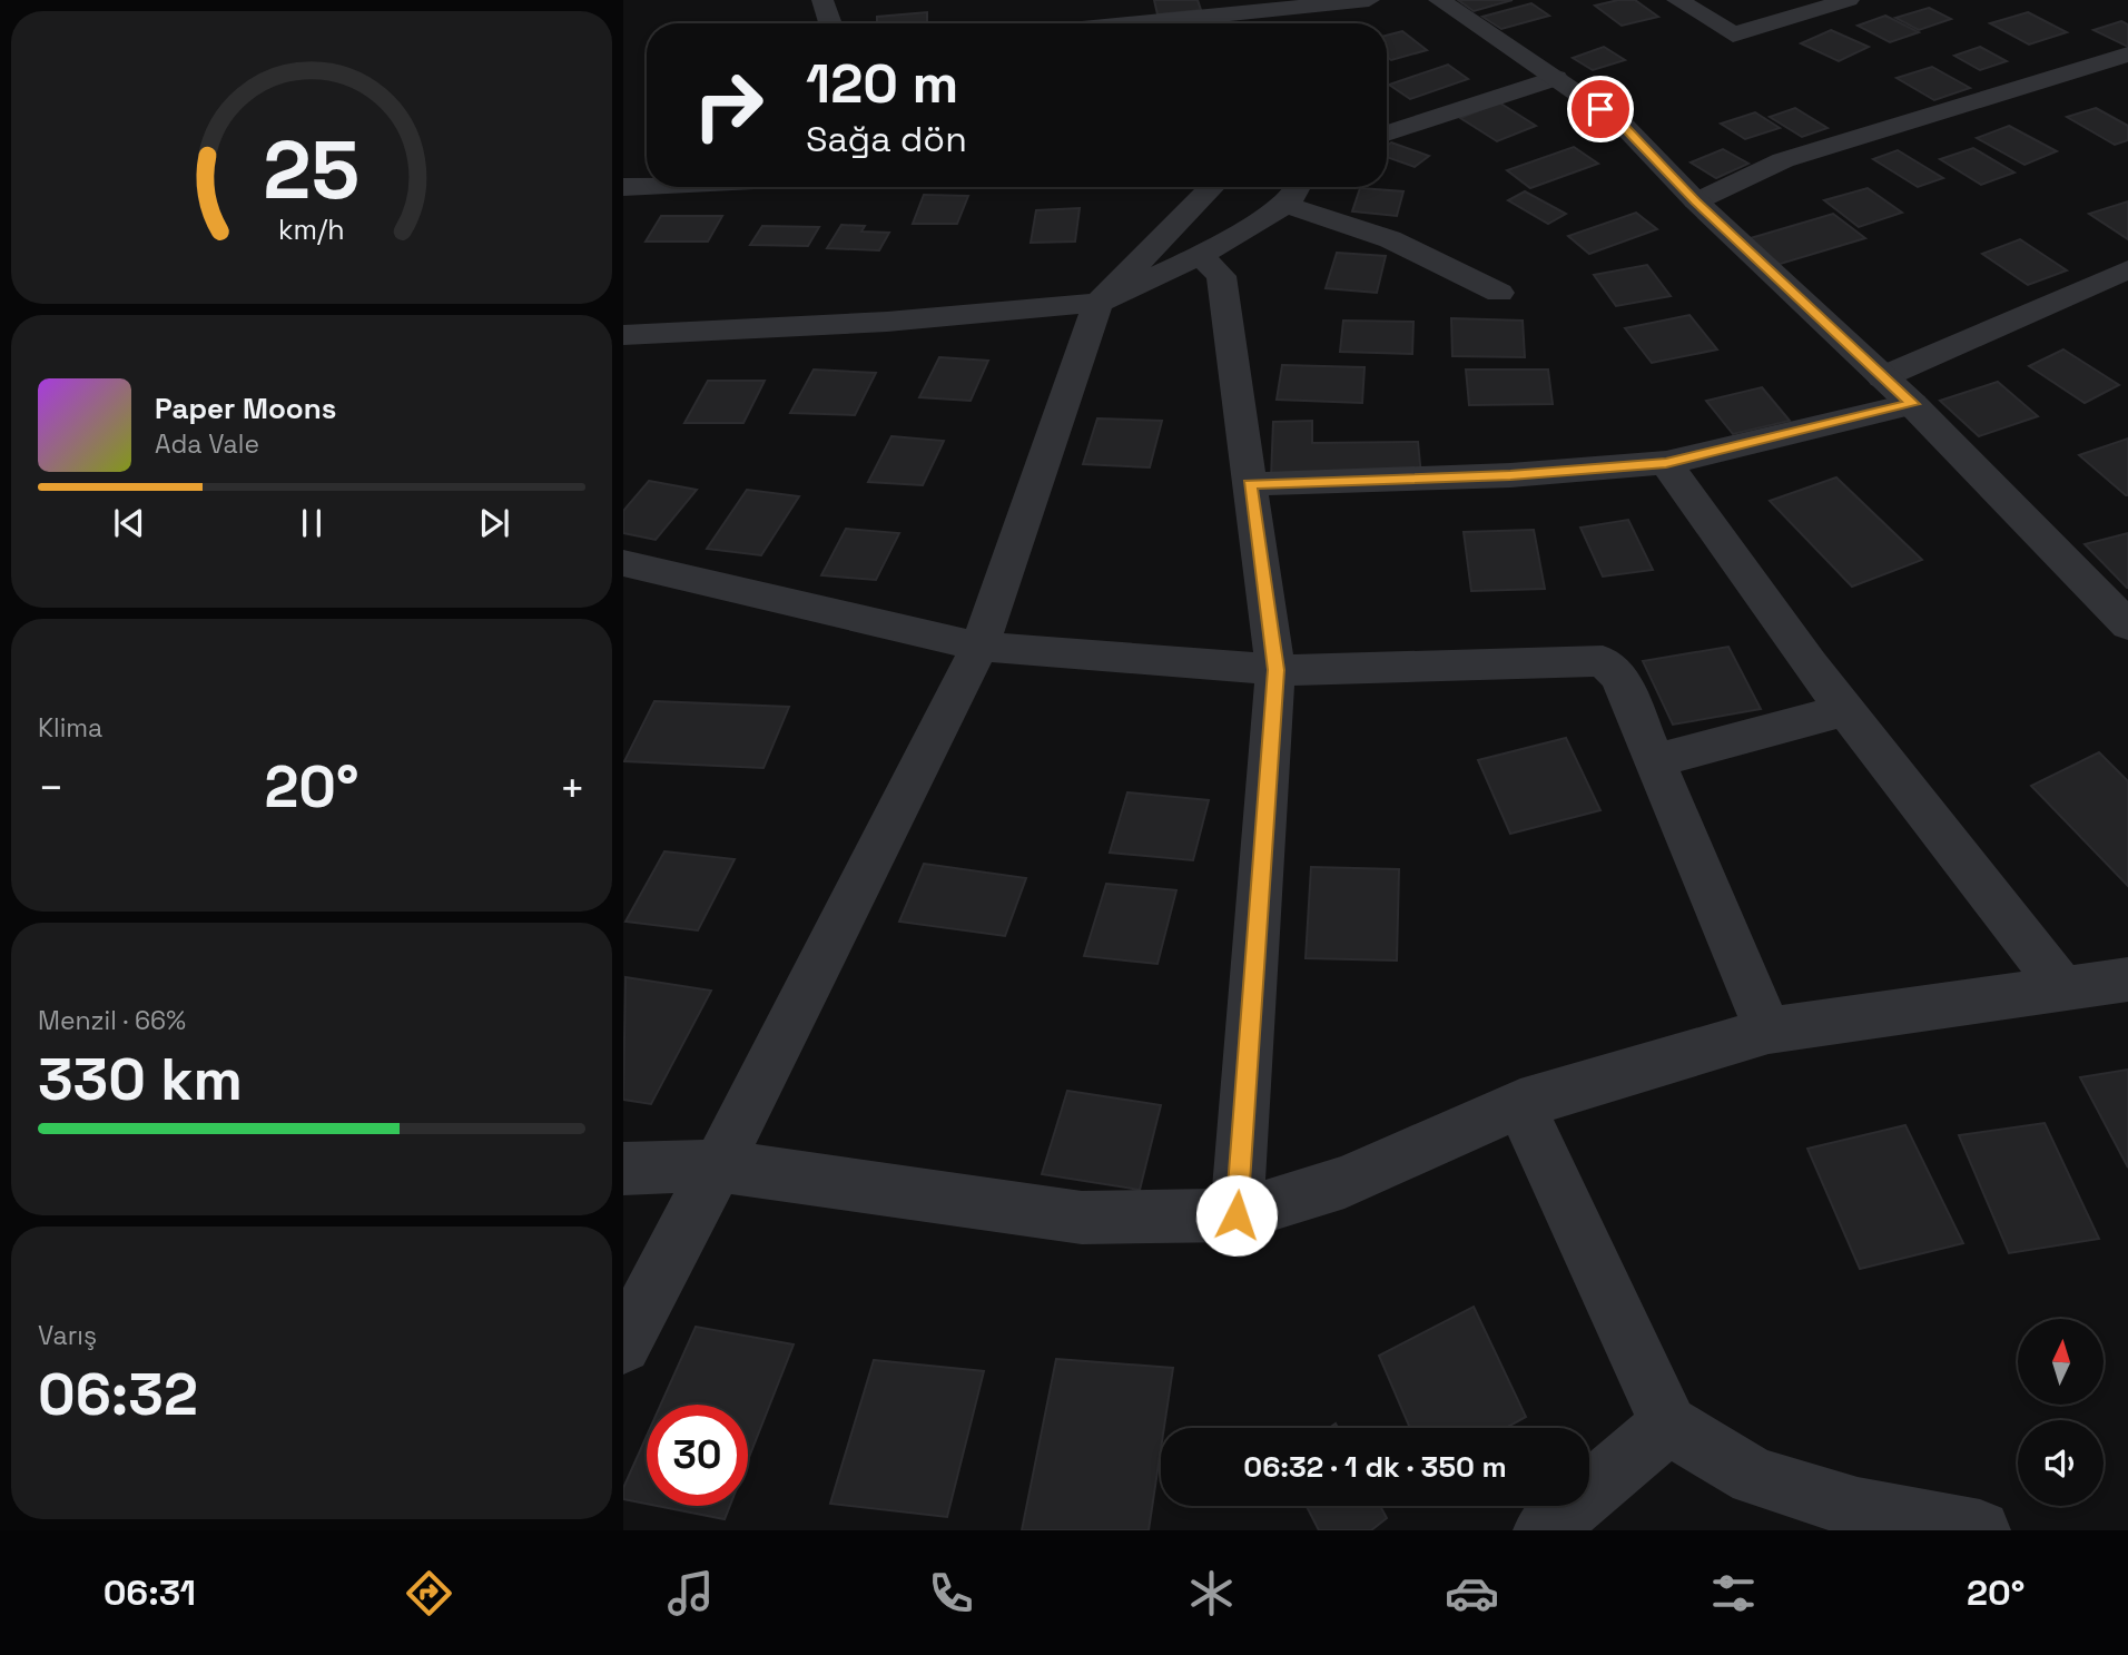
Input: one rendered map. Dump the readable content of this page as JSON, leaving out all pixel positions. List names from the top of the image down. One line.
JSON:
{"north":"top","page":{"turn":["120 m","Sağa dön"],"song":["Paper Moons","Ada Vale"],"tile":["Klima",["Menzil · 66%","330 km"],["Varış","06:32"]],"heat":["−","20°","+"],"limit":"30","trip":"06:32 · 1 dk · 350 m","tabs":["06:31","20°"],"gauge":["25","km/h"]}}
